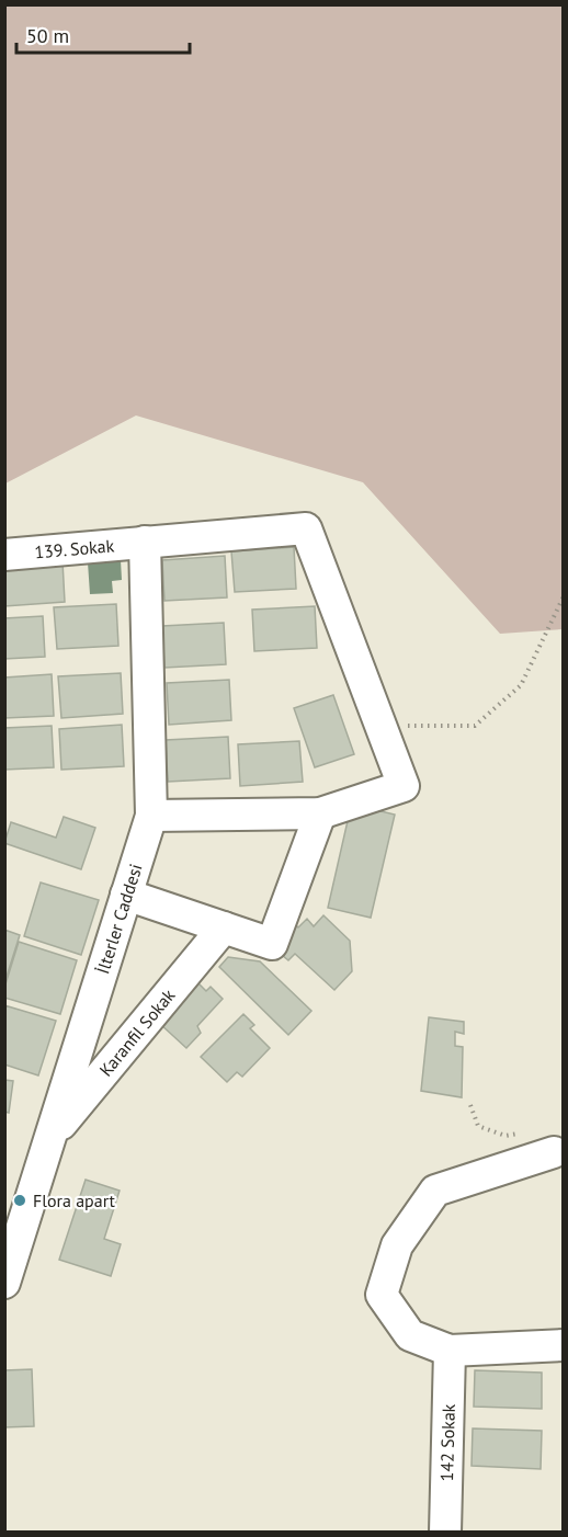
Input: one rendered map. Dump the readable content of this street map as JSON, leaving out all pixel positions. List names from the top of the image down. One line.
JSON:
{"streets":{"street":["139. Sokak","İlterler Caddesi","Karanfil Sokak","142 Sokak"]},"crossings":[["139. Sokak","İlterler Caddesi"],["İlterler Caddesi","Karanfil Sokak"]],"places":["Flora apart"],"scale_bar":"50 m"}
